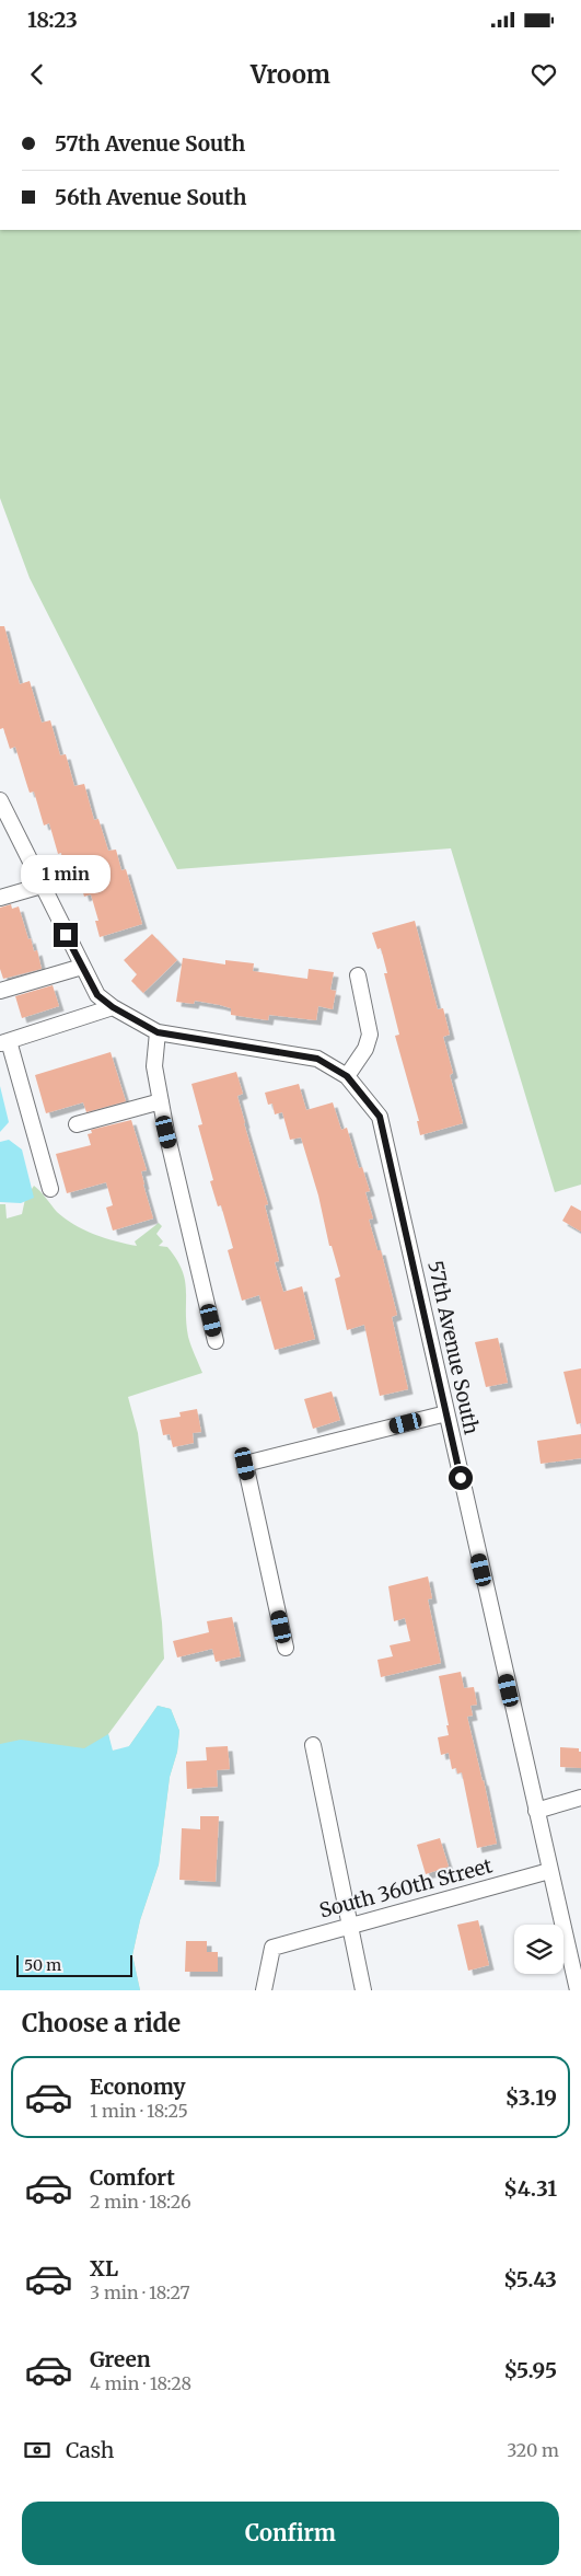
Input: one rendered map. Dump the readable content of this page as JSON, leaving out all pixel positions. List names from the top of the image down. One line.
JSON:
{"streets":{"street":["57th Avenue South","South 360th Street"]},"crossings":[["57th Avenue South","South 360th Street"]],"scale_bar":"50 m","page":{"status":"18:23","header":"Vroom","banner":["57th Avenue South","56th Avenue South"],"bubble":"1 min","scale":"50 m","heading":"Choose a ride","list":[{"name":"Economy","note":"1 min · 18:25","value":"$3.19"},{"name":"Comfort","note":"2 min · 18:26","value":"$4.31"},{"name":"XL","note":"3 min · 18:27","value":"$5.43"},{"name":"Green","note":"4 min · 18:28","value":"$5.95"}],"pay":["Cash","320 m"],"buttons":"Confirm"}}
